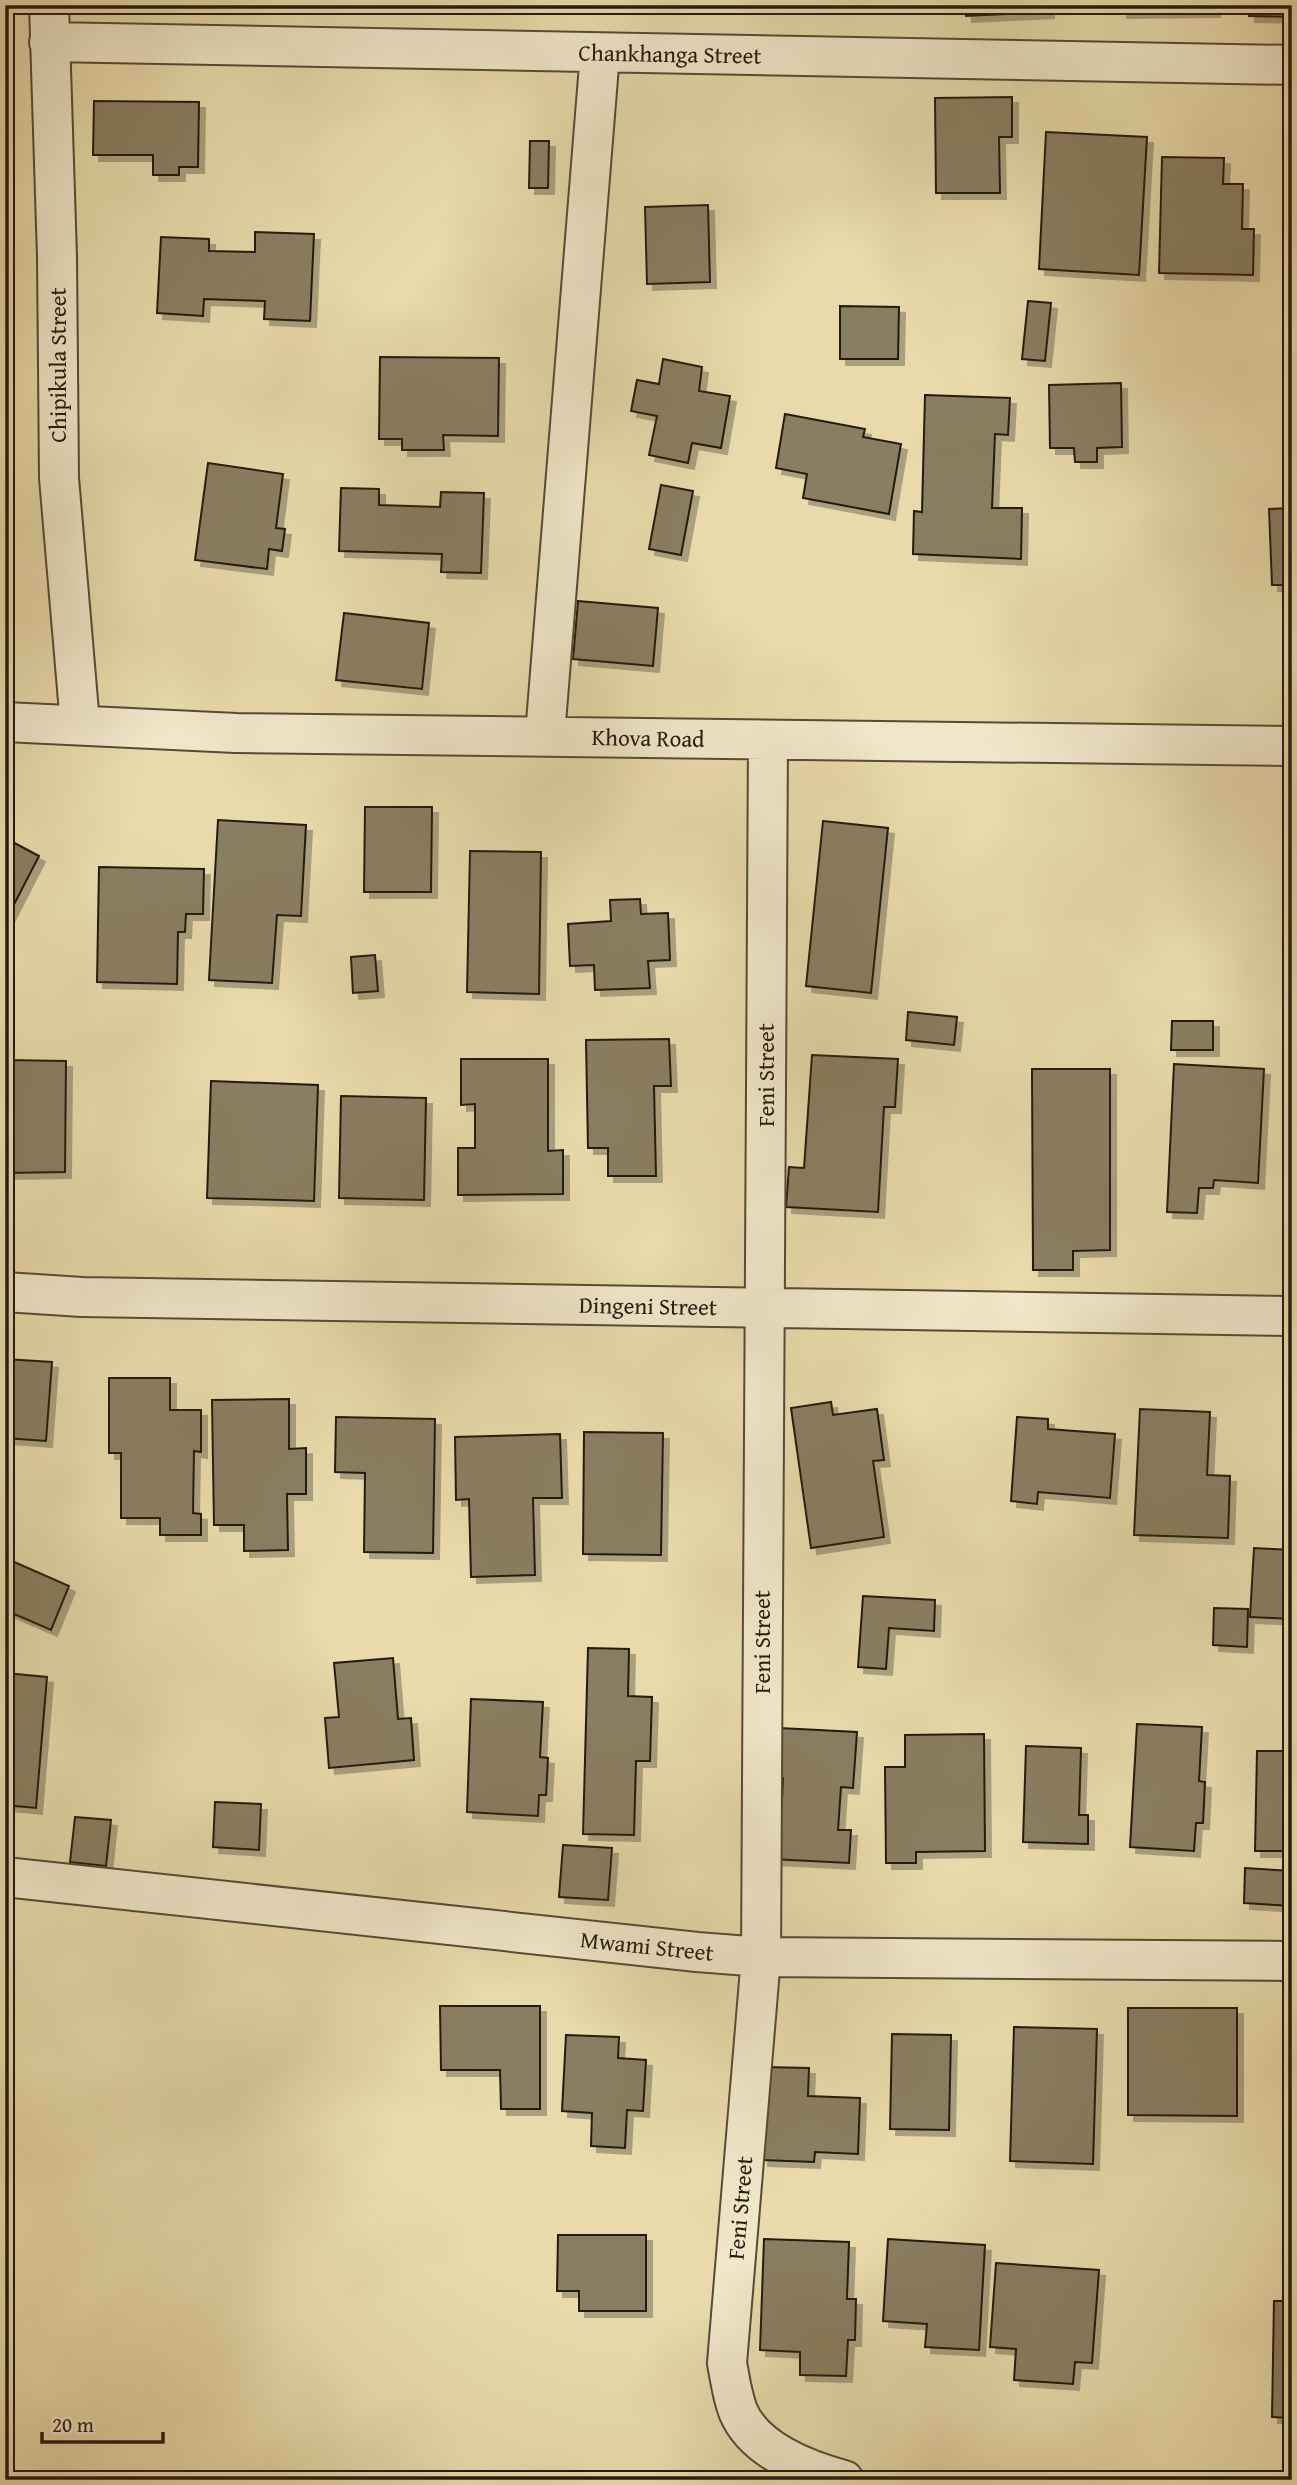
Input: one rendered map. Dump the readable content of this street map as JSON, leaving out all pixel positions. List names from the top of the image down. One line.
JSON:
{"streets":{"street":["Chankhanga Street","Chipikula Street","Khova Road","Feni Street","Dingeni Street","Mwami Street"]},"crossings":[["Chankhanga Street","Chipikula Street"],["Chipikula Street","Khova Road"],["Khova Road","Feni Street"],["Feni Street","Dingeni Street"],["Feni Street","Mwami Street"]],"scale_bar":"20 m"}
